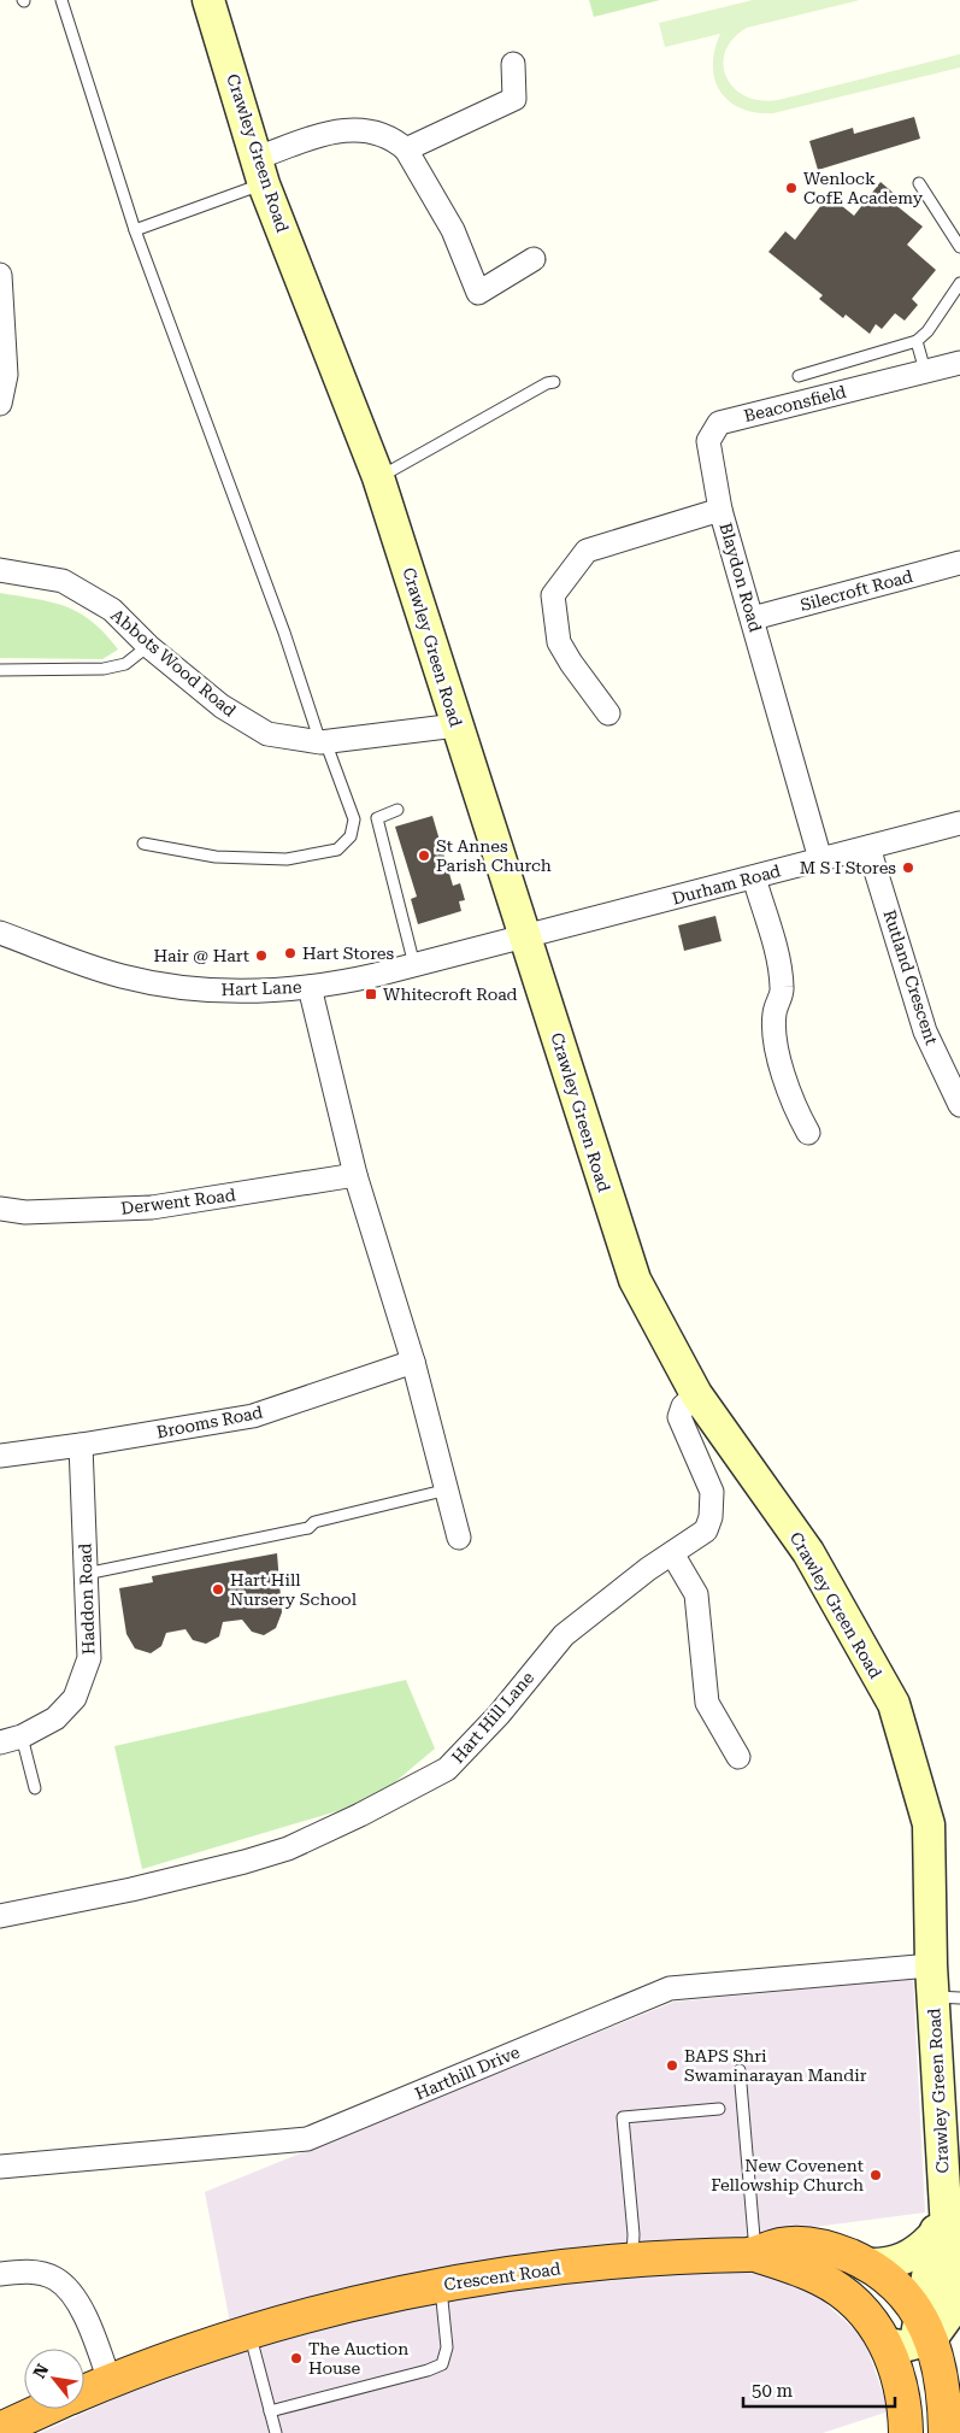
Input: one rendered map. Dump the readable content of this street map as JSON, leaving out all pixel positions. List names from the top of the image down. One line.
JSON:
{"streets":{"highway":["Crawley Green Road","Crescent Road"],"street":["Beaconsfield","Blaydon Road","Silecroft Road","Abbots Wood Road","Durham Road","Rutland Crescent","Hart Lane","Derwent Road","Brooms Road","Haddon Road","Hart Hill Lane","Harthill Drive"]},"crossings":[["Crawley Green Road","Abbots Wood Road"],["Crawley Green Road","Durham Road"],["Crawley Green Road","Hart Lane"],["Crawley Green Road","Hart Hill Lane"],["Crawley Green Road","Harthill Drive"],["Crawley Green Road","Crescent Road"],["Beaconsfield","Blaydon Road"],["Blaydon Road","Silecroft Road"],["Blaydon Road","Durham Road"],["Durham Road","Rutland Crescent"],["Durham Road","Hart Lane"],["Brooms Road","Haddon Road"]],"places":{"other":["Wenlock CofE Academy","St Annes Parish Church","M S I Stores","Hart Stores","Hair @ Hart","Hart Hill Nursery School","BAPS Shri Swaminarayan Mandir","New Covenent Fellowship Church","The Auction House"],"transit":["Whitecroft Road"]},"scale_bar":"50 m","north":"top left"}
